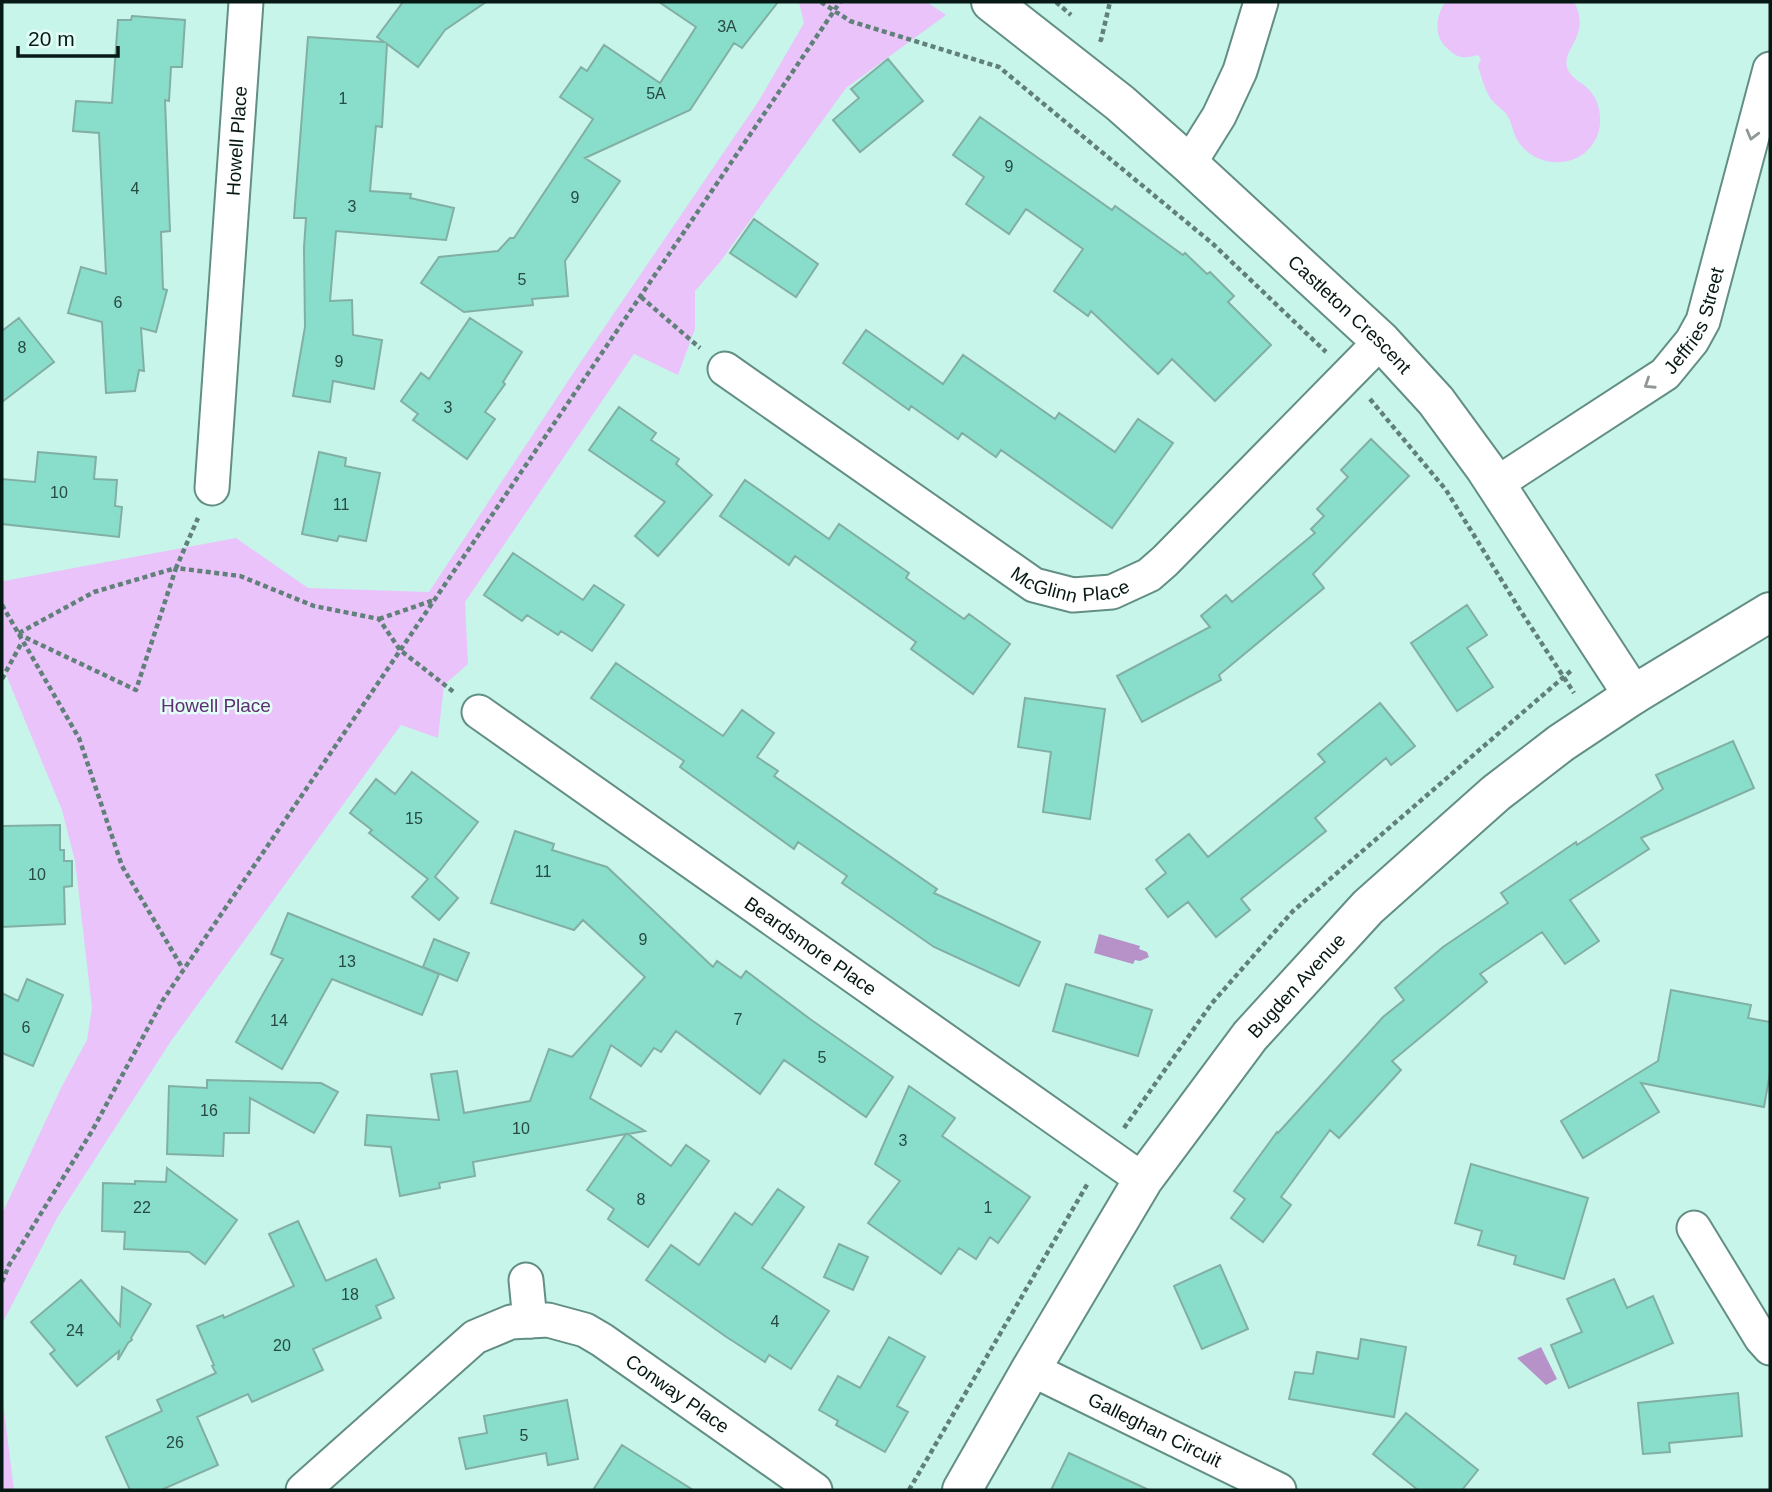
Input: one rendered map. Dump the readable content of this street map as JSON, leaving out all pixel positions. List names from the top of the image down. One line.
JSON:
{"streets":{"street":["Howell Place","Castleton Crescent","Jeffries Street","McGlinn Place","Beardsmore Place","Bugden Avenue","Conway Place","Galleghan Circuit"]},"crossings":[["Castleton Crescent","Jeffries Street"],["Castleton Crescent","McGlinn Place"],["Castleton Crescent","Bugden Avenue"],["Beardsmore Place","Bugden Avenue"],["Bugden Avenue","Galleghan Circuit"]],"one_way":["Jeffries Street"],"parks":["Howell Place"],"house_numbers":["3A","5A","1","9","4","9","3","5","6","8","9","3","10","11","15","11","10","9","13","7","14","6","5","16","10","3","8","22","1","18","4","24","20","5","26"],"scale_bar":"20 m"}
